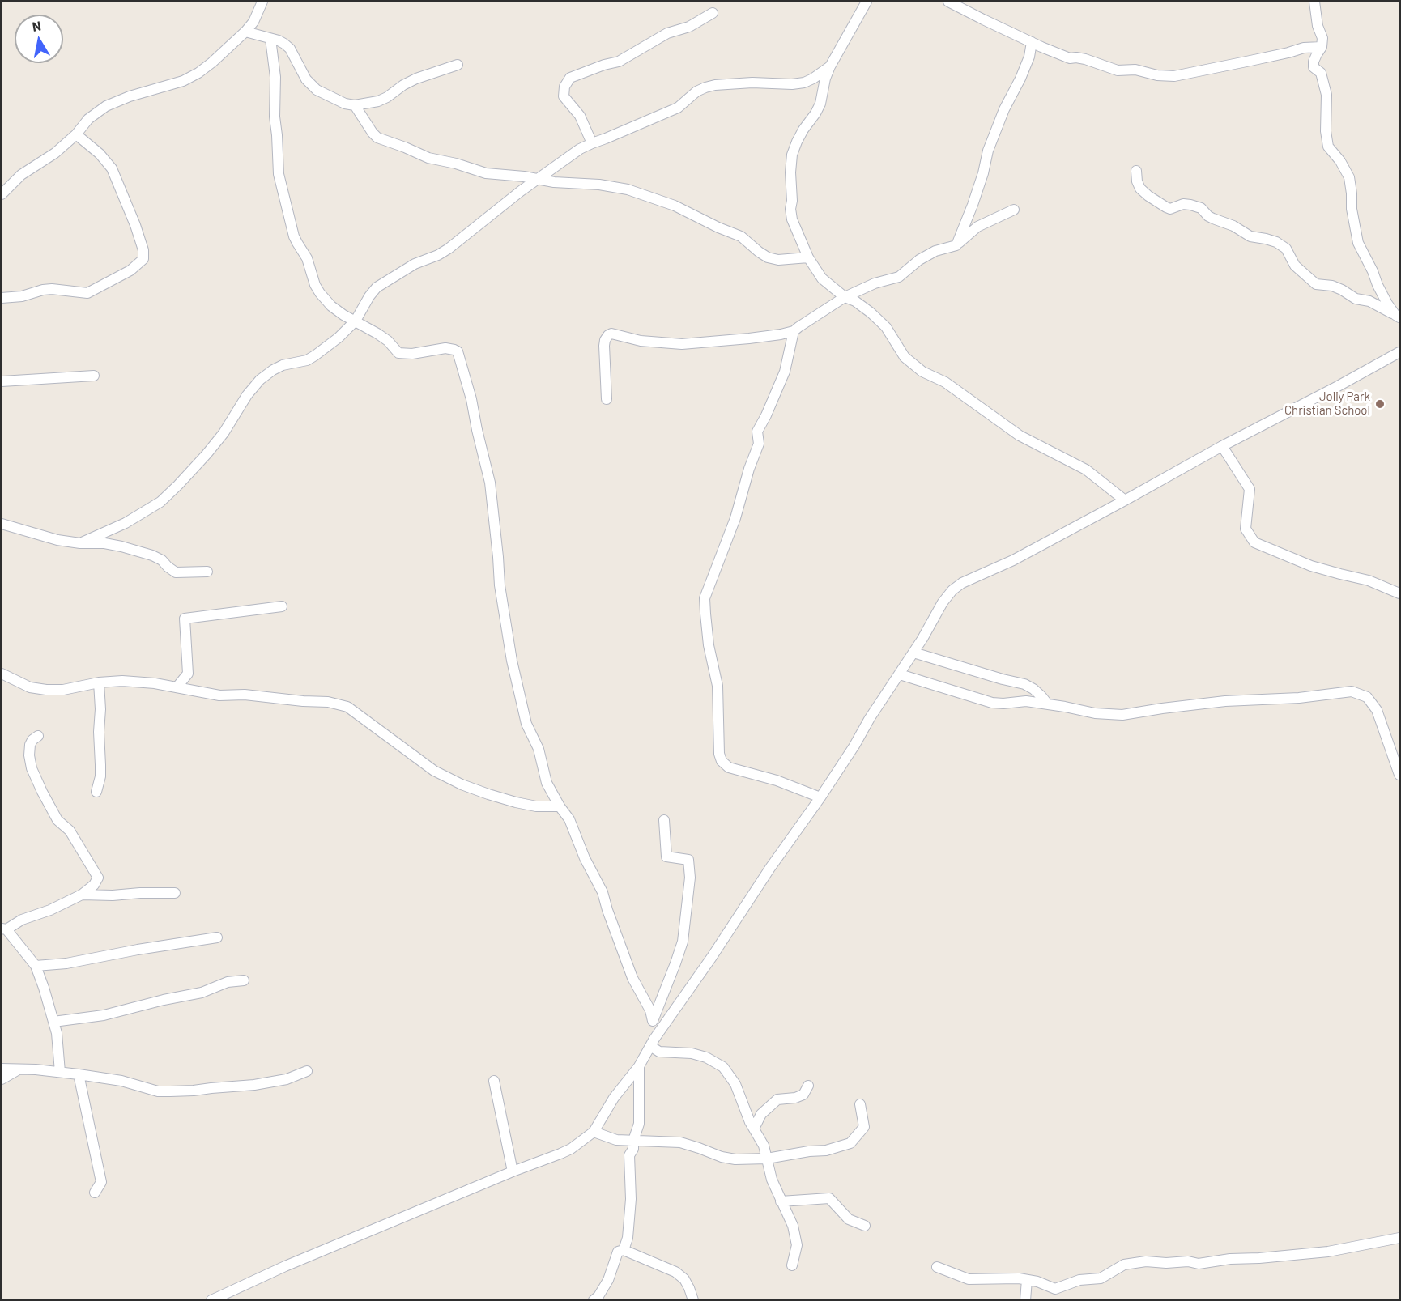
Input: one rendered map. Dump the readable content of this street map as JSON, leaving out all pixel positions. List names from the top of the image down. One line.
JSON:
{"places":["Jolly Park Christian School"],"north":"top"}
